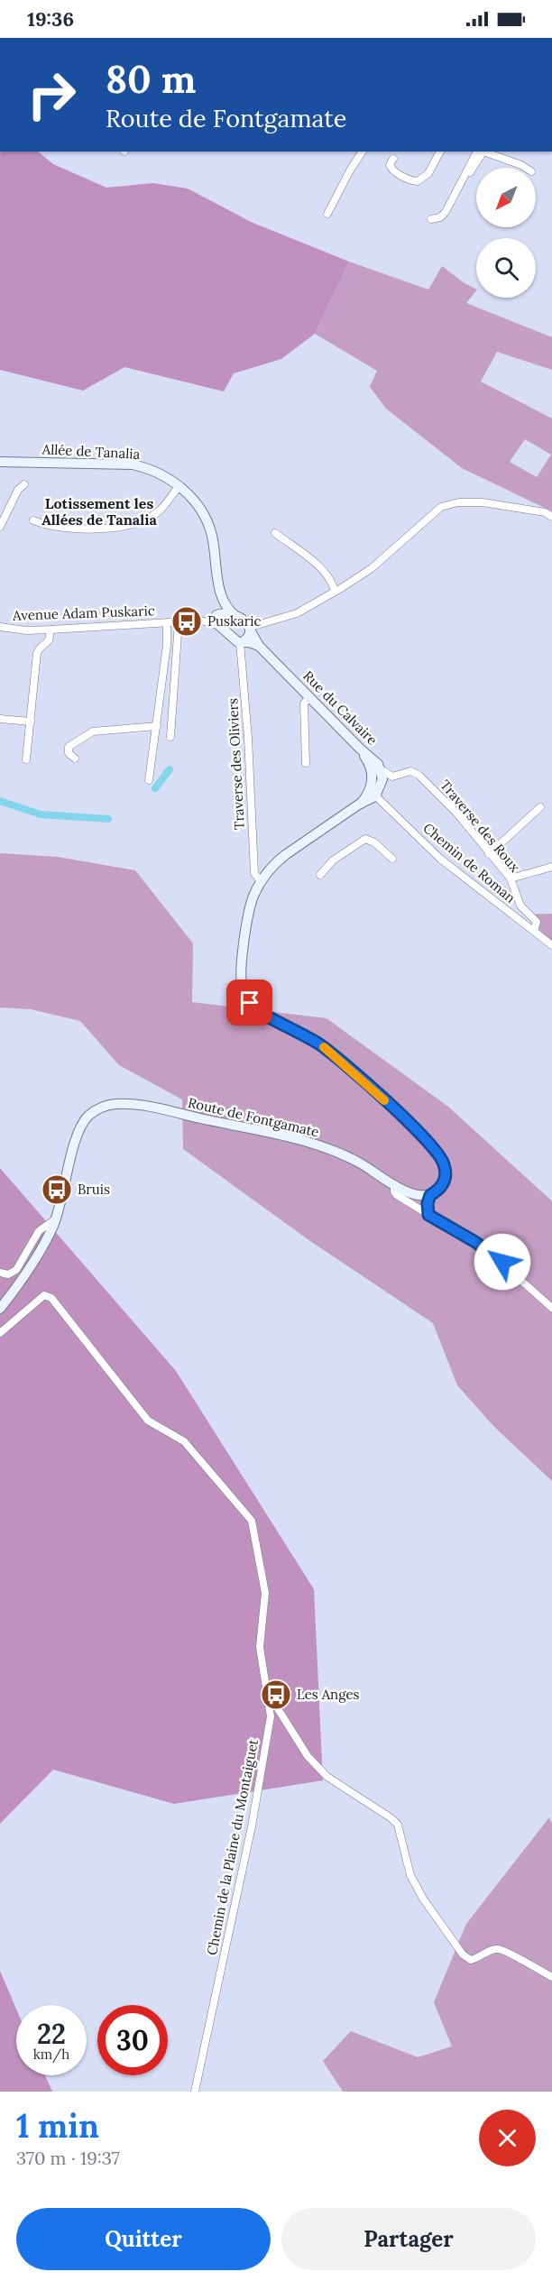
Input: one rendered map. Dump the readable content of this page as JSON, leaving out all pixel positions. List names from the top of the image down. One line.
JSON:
{"streets":{"street":["Allée de Tanalia","Avenue Adam Puskaric","Rue du Calvaire","Traverse des Oliviers","Traverse des Roux","Chemin de Roman","Route de Fontgamate","Chemin de la Plaine du Montaiguet"]},"crossings":[["Rue du Calvaire","Traverse des Oliviers"],["Rue du Calvaire","Traverse des Roux"],["Traverse des Roux","Chemin de Roman"]],"districts":["Lotissement les Allées de Tanalia"],"places":{"bus stop":["Puskaric","Bruis","Les Anges"]},"north":"bottom left","page":{"status":"19:36","turn":["80 m","Route de Fontgamate"],"speed":"22 km/h","limit":"30","heading":["1 min","370 m · 19:37"],"buttons":["Quitter","Partager"]}}
